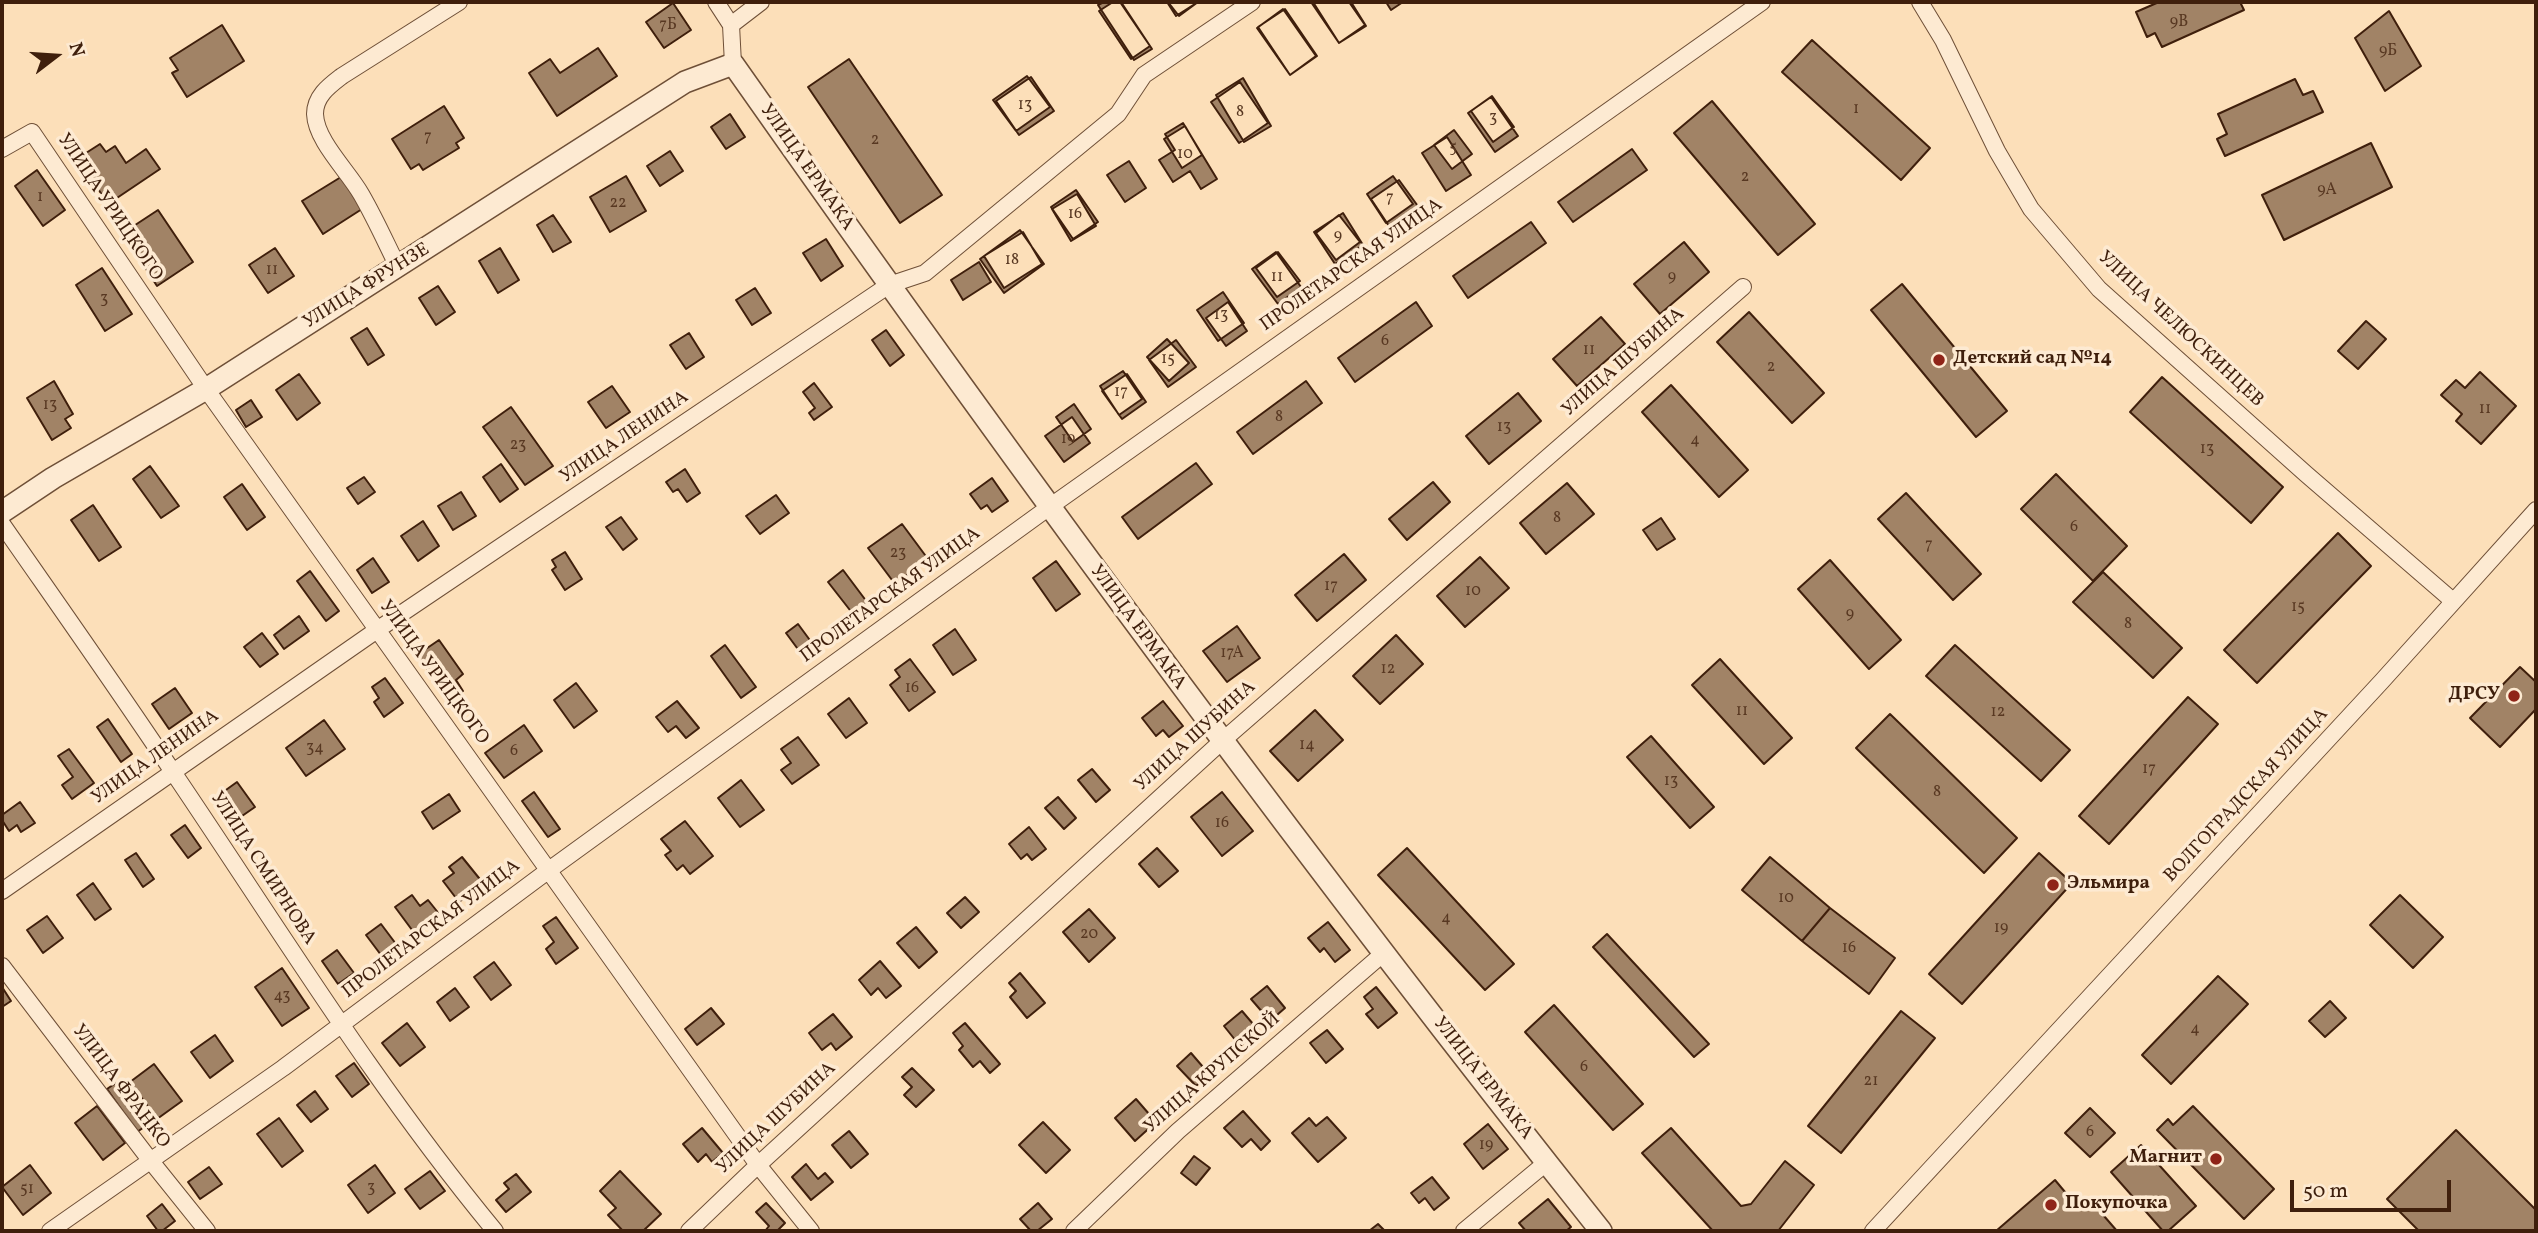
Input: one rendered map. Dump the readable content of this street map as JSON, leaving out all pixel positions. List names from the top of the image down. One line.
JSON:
{"streets":{"street":["УЛИЦА ЕРМАКА","УЛИЦА УРИЦКОГО","ПРОЛЕТАРСКАЯ УЛИЦА","УЛИЦА ФРУНЗЕ","УЛИЦА ЧЕЛЮСКИНЦЕВ","УЛИЦА ШУБИНА","УЛИЦА ЛЕНИНА","ВОЛГОГРАДСКАЯ УЛИЦА","УЛИЦА СМИРНОВА","УЛИЦА КРУПСКОЙ","УЛИЦА ФРАНКО"]},"crossings":[["УЛИЦА ЕРМАКА","ПРОЛЕТАРСКАЯ УЛИЦА"],["УЛИЦА ЕРМАКА","УЛИЦА ФРУНЗЕ"],["УЛИЦА ЕРМАКА","УЛИЦА ШУБИНА"],["УЛИЦА ЕРМАКА","УЛИЦА ЛЕНИНА"],["УЛИЦА ЕРМАКА","УЛИЦА КРУПСКОЙ"],["УЛИЦА УРИЦКОГО","ПРОЛЕТАРСКАЯ УЛИЦА"],["УЛИЦА УРИЦКОГО","УЛИЦА ФРУНЗЕ"],["УЛИЦА УРИЦКОГО","УЛИЦА ШУБИНА"],["УЛИЦА УРИЦКОГО","УЛИЦА ЛЕНИНА"],["ПРОЛЕТАРСКАЯ УЛИЦА","УЛИЦА СМИРНОВА"],["ПРОЛЕТАРСКАЯ УЛИЦА","УЛИЦА ФРАНКО"],["УЛИЦА ЧЕЛЮСКИНЦЕВ","ВОЛГОГРАДСКАЯ УЛИЦА"],["УЛИЦА ЛЕНИНА","УЛИЦА СМИРНОВА"]],"places":["Детский сад №14","ДРСУ","Эльмира","Магнит","Покупочка"],"house_numbers":["9В","7Б","9Б","13","1","8","3","7","2","5","10","2","9А","1","7","22","16","9","18","11","11","9","3","13","6","11","15","2","17","13","11","8","13","19","4","23","13","8","6","7","23","17","10","15","9","8","17А","12","16","11","12","14","34","6","17","13","8","16","10","4","19","20","16","43","4","6","21","6","19","3","51"],"scale_bar":"50 m","north":"right"}
